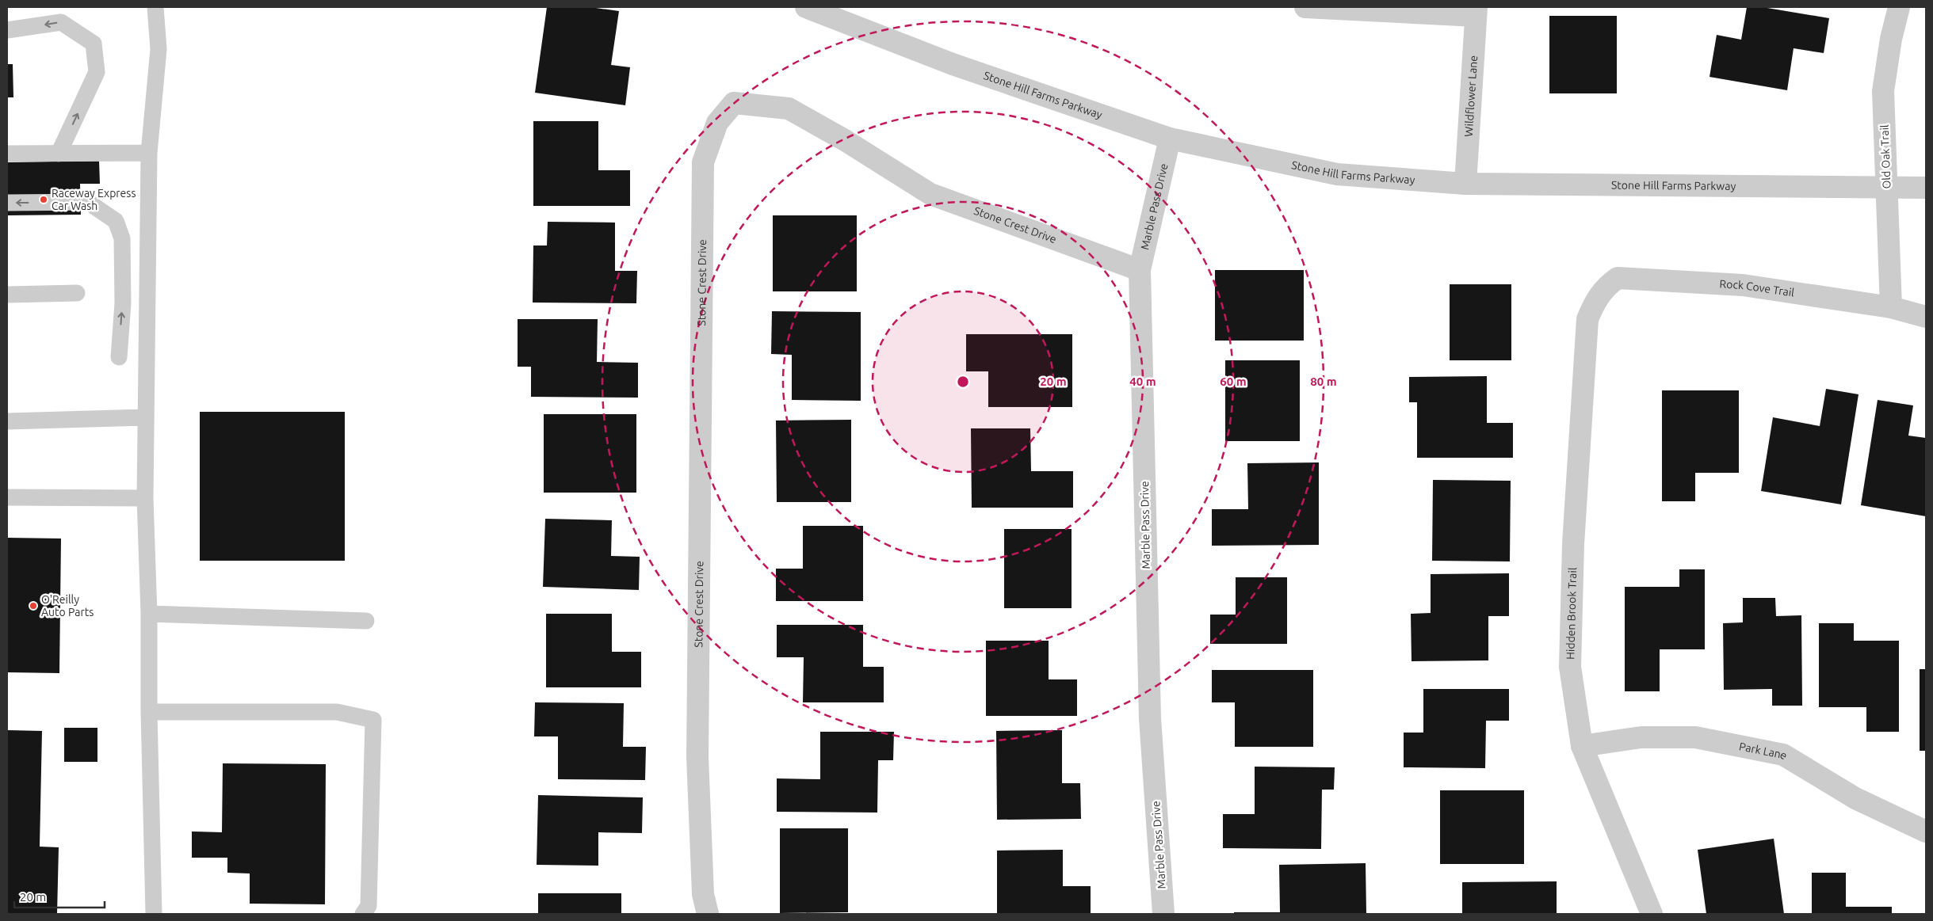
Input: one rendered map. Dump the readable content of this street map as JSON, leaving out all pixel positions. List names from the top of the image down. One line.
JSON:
{"streets":{"street":["Stone Hill Farms Parkway","Wildflower Lane","Old Oak Trail","Marble Pass Drive","Stone Crest Drive","Rock Cove Trail","Hidden Brook Trail","Park Lane"]},"crossings":[["Stone Hill Farms Parkway","Wildflower Lane"],["Stone Hill Farms Parkway","Old Oak Trail"],["Stone Hill Farms Parkway","Marble Pass Drive"],["Old Oak Trail","Rock Cove Trail"],["Marble Pass Drive","Stone Crest Drive"],["Rock Cove Trail","Hidden Brook Trail"],["Hidden Brook Trail","Park Lane"]],"places":["Raceway Express Car Wash","O'Reilly Auto Parts"],"scale_bar":"20 m","rings":["20 m","40 m","60 m","80 m"]}
